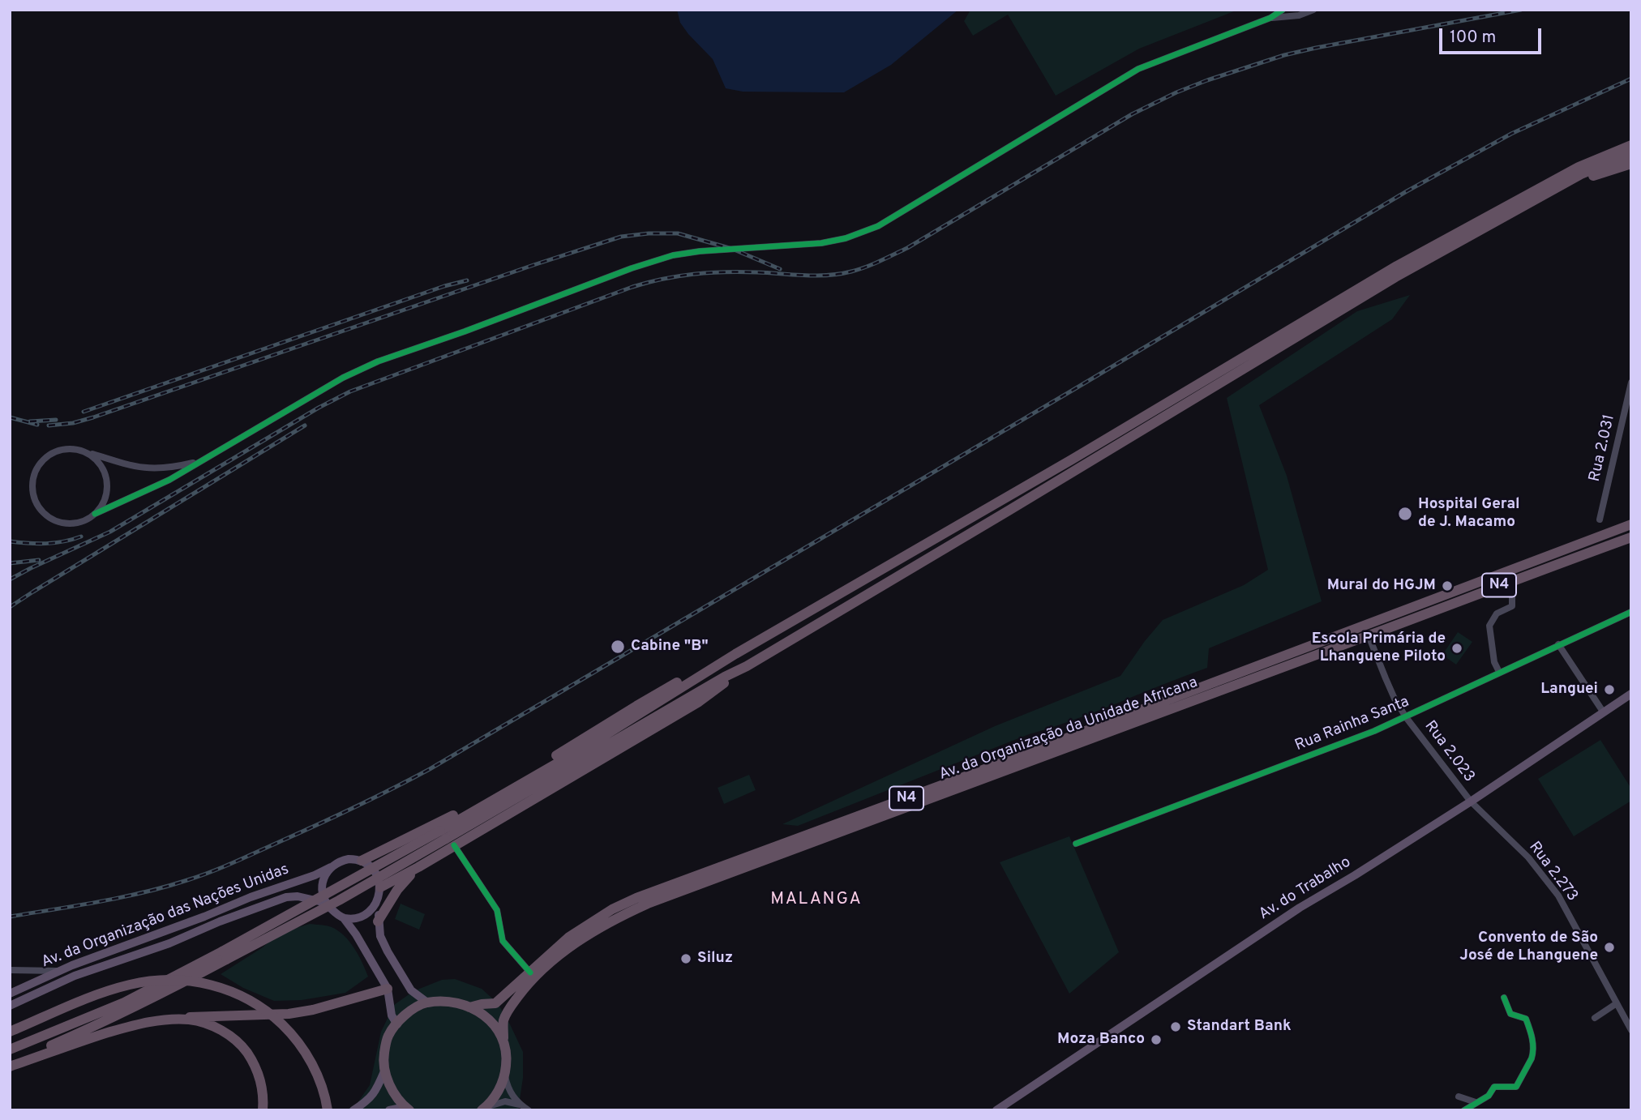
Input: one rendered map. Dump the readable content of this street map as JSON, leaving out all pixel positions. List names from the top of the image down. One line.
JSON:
{"streets":{"highway":["N4","Av. da Organização da Unidade Africana"],"main road":["Av. do Trabalho","Av. da Organização das Nações Unidas"],"street":["Rua 2.031","Rua Rainha Santa","Rua 2.023","Rua 2.273"]},"crossings":[["N4","Av. da Organização da Unidade Africana"],["N4","Rua 2.023"],["Rua Rainha Santa","Rua 2.023"],["Av. da Organização da Unidade Africana","Rua 2.023"],["Rua 2.023","Rua 2.273"],["Rua 2.023","Av. do Trabalho"],["Rua 2.273","Av. do Trabalho"]],"districts":["MALANGA"],"places":["Hospital Geral de J. Macamo","Mural do HGJM","Cabine \"B\"","Escola Primária de Lhanguene Piloto","Languei","Convento de São José de Lhanguene","Siluz","Standart Bank","Moza Banco"],"scale_bar":"100 m"}
